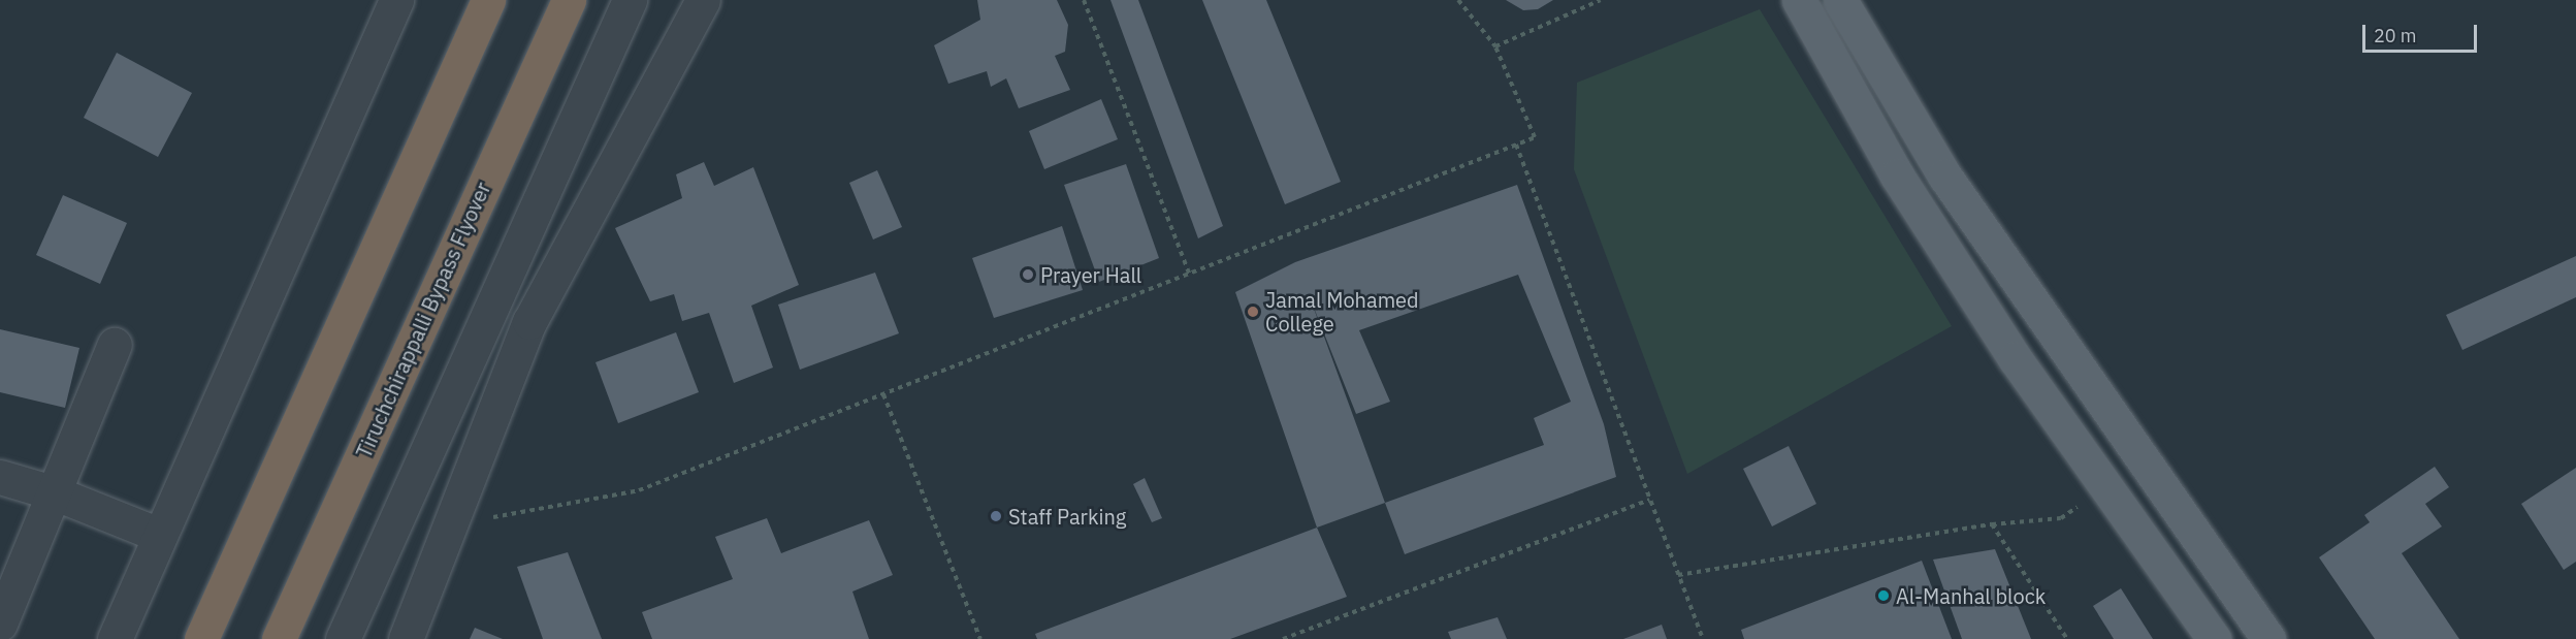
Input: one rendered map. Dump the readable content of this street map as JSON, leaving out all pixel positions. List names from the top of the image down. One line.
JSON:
{"streets":{"highway":["Tiruchchirappalli Bypass Flyover"]},"places":["Prayer Hall","Jamal Mohamed College","Staff Parking","Al-Manhal block"],"scale_bar":"20 m"}
